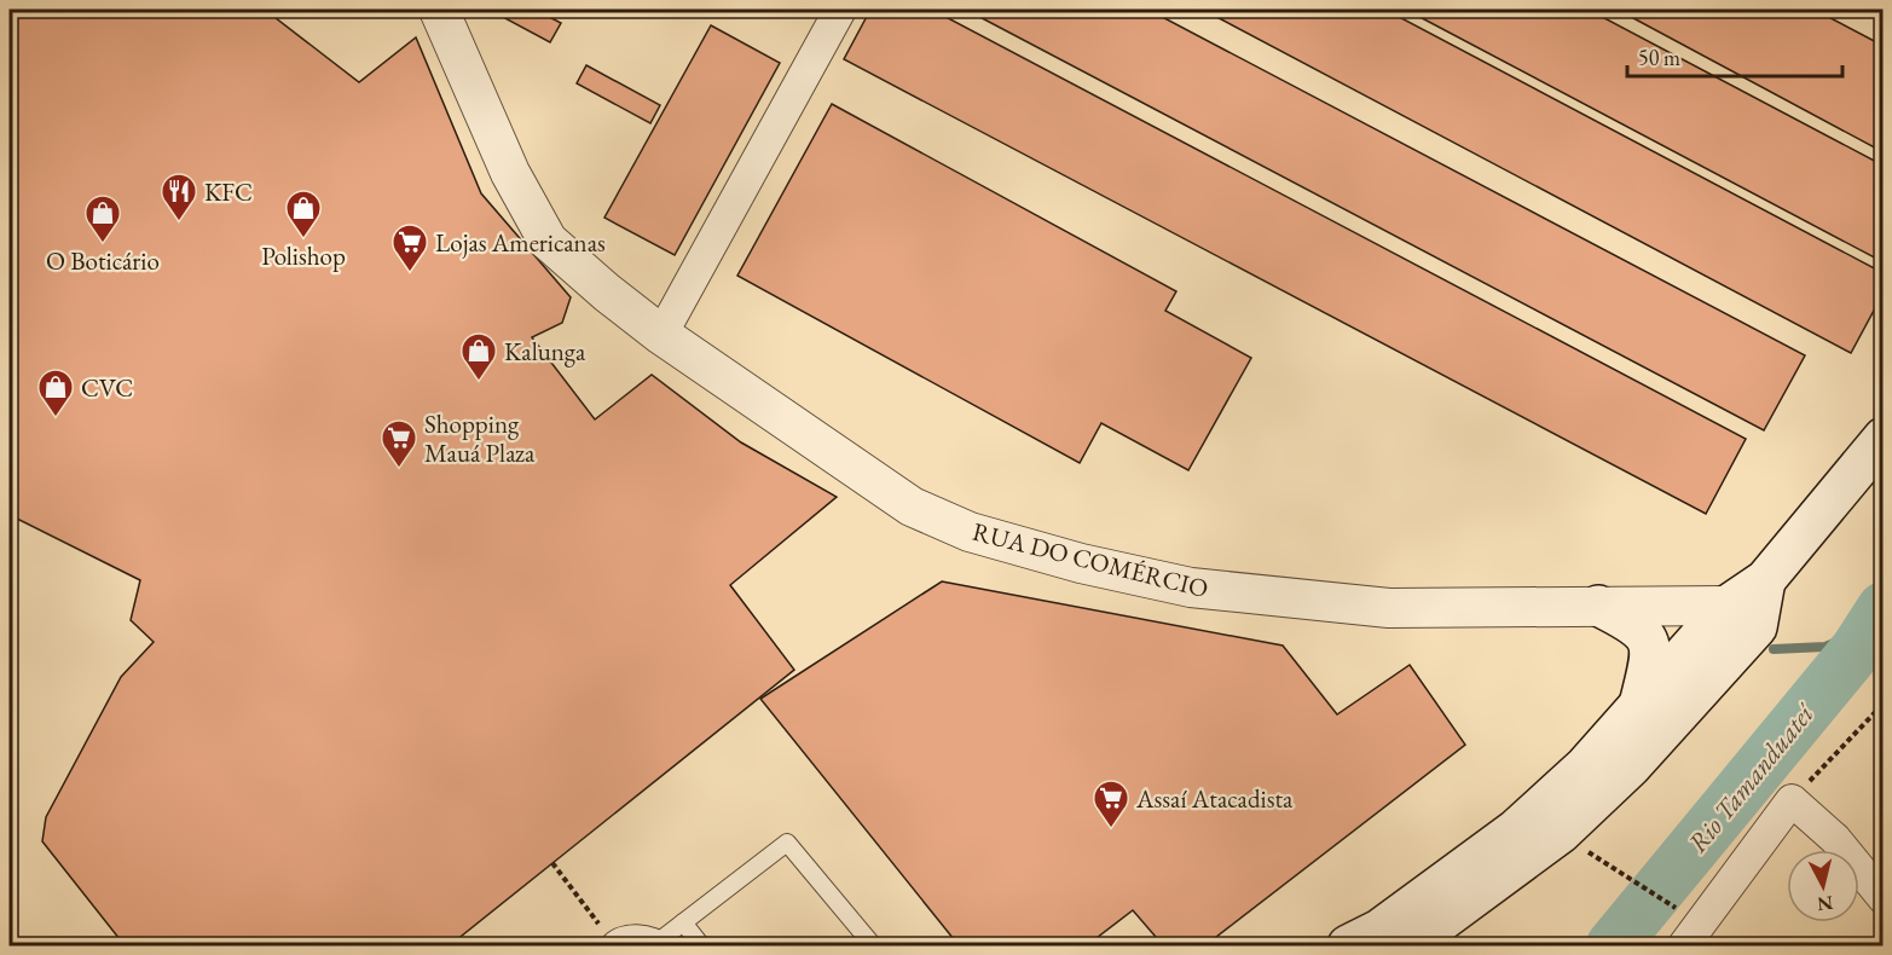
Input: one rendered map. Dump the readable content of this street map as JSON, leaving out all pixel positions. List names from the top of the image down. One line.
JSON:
{"streets":{"street":["RUA DO COMÉRCIO"]},"water":["Rio Tamanduateí"],"places":{"restaurant":["KFC"],"shop":["Polishop","O Boticário","Kalunga","CVC"],"supermarket":["Lojas Americanas","Shopping Mauá Plaza","Assaí Atacadista"]},"scale_bar":"50 m","north":"bottom"}
